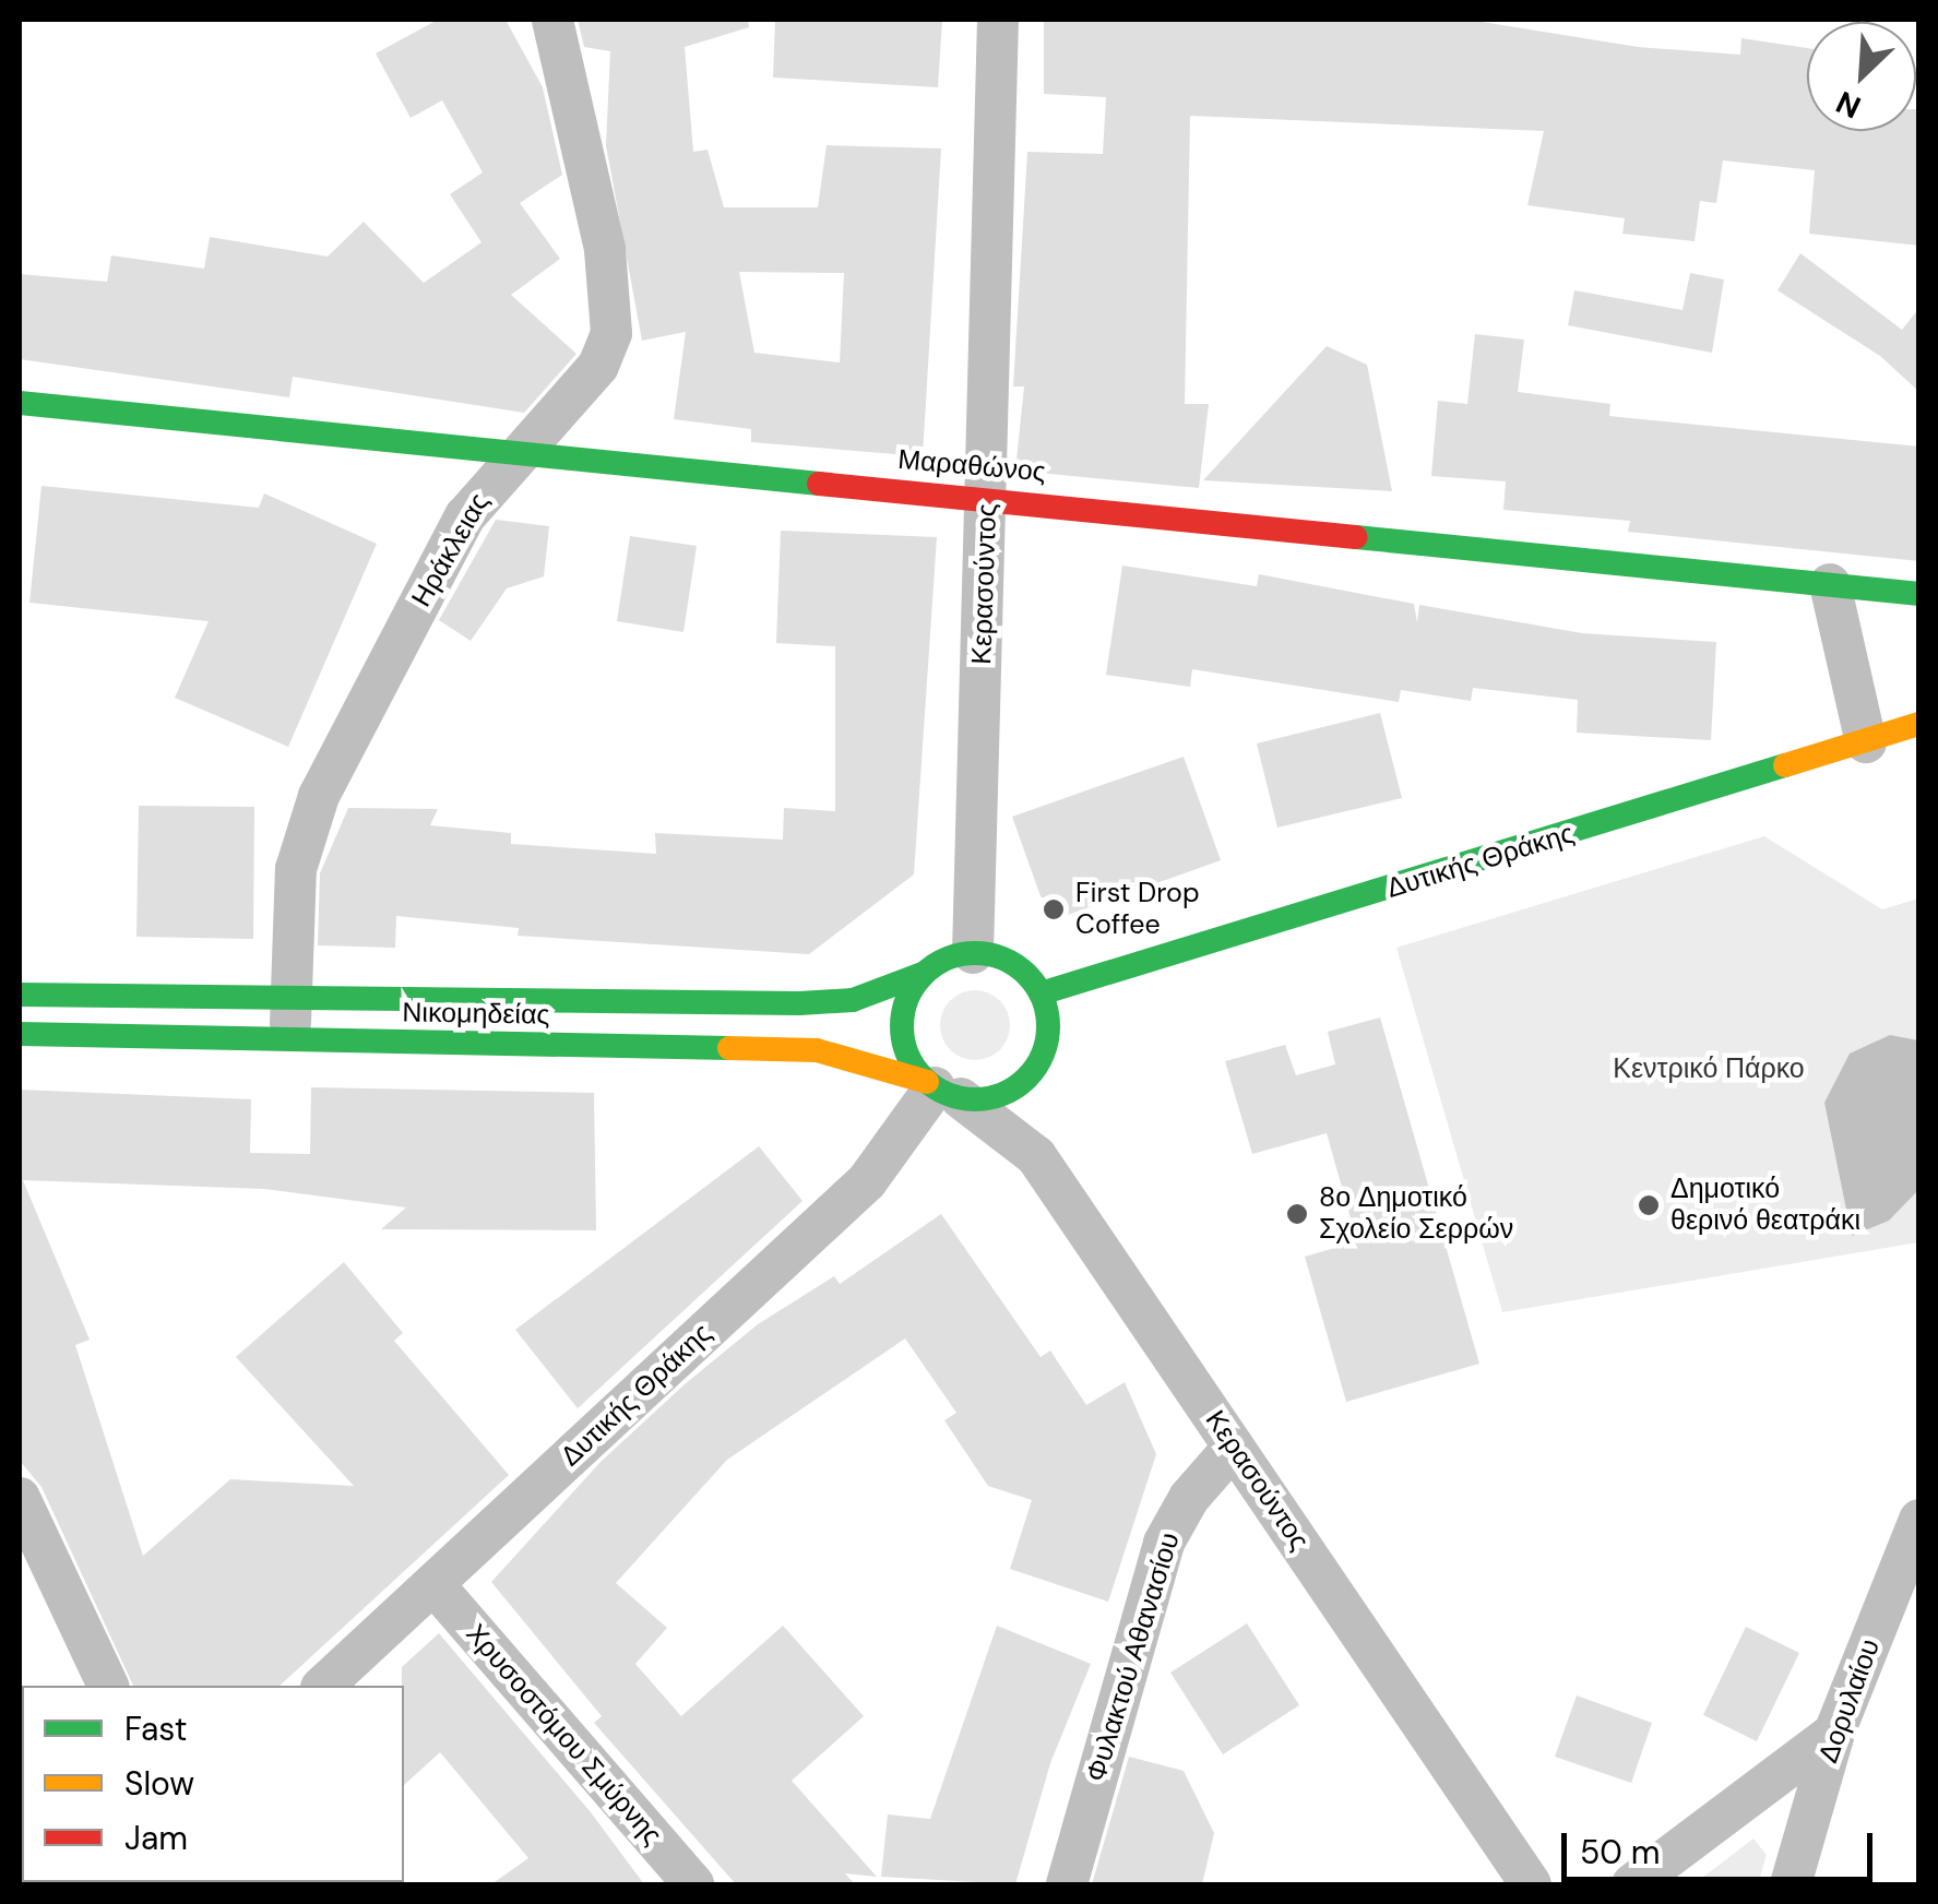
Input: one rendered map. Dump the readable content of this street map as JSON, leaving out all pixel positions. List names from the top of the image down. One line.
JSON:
{"streets":{"street":["Μαραθώνος","Ηράκλειας","Κερασούντος","Δυτικής Θράκης","Νικομηδείας","Φυλακτού Αθανασίου","Δορυλαίου","Χρυσοστόμου Σμύρνης"]},"crossings":[["Μαραθώνος","Ηράκλειας"],["Μαραθώνος","Κερασούντος"],["Ηράκλειας","Νικομηδείας"],["Κερασούντος","Δυτικής Θράκης"],["Κερασούντος","Νικομηδείας"],["Κερασούντος","Φυλακτού Αθανασίου"],["Δυτικής Θράκης","Νικομηδείας"],["Δυτικής Θράκης","Χρυσοστόμου Σμύρνης"]],"parks":["Κεντρικό Πάρκο"],"places":["First Drop Coffee","Δημοτικό θερινό θεατράκι","8ο Δημοτικό Σχολείο Σερρών"],"legend":["Fast","Slow","Jam"],"scale_bar":"50 m","north":"bottom left"}
